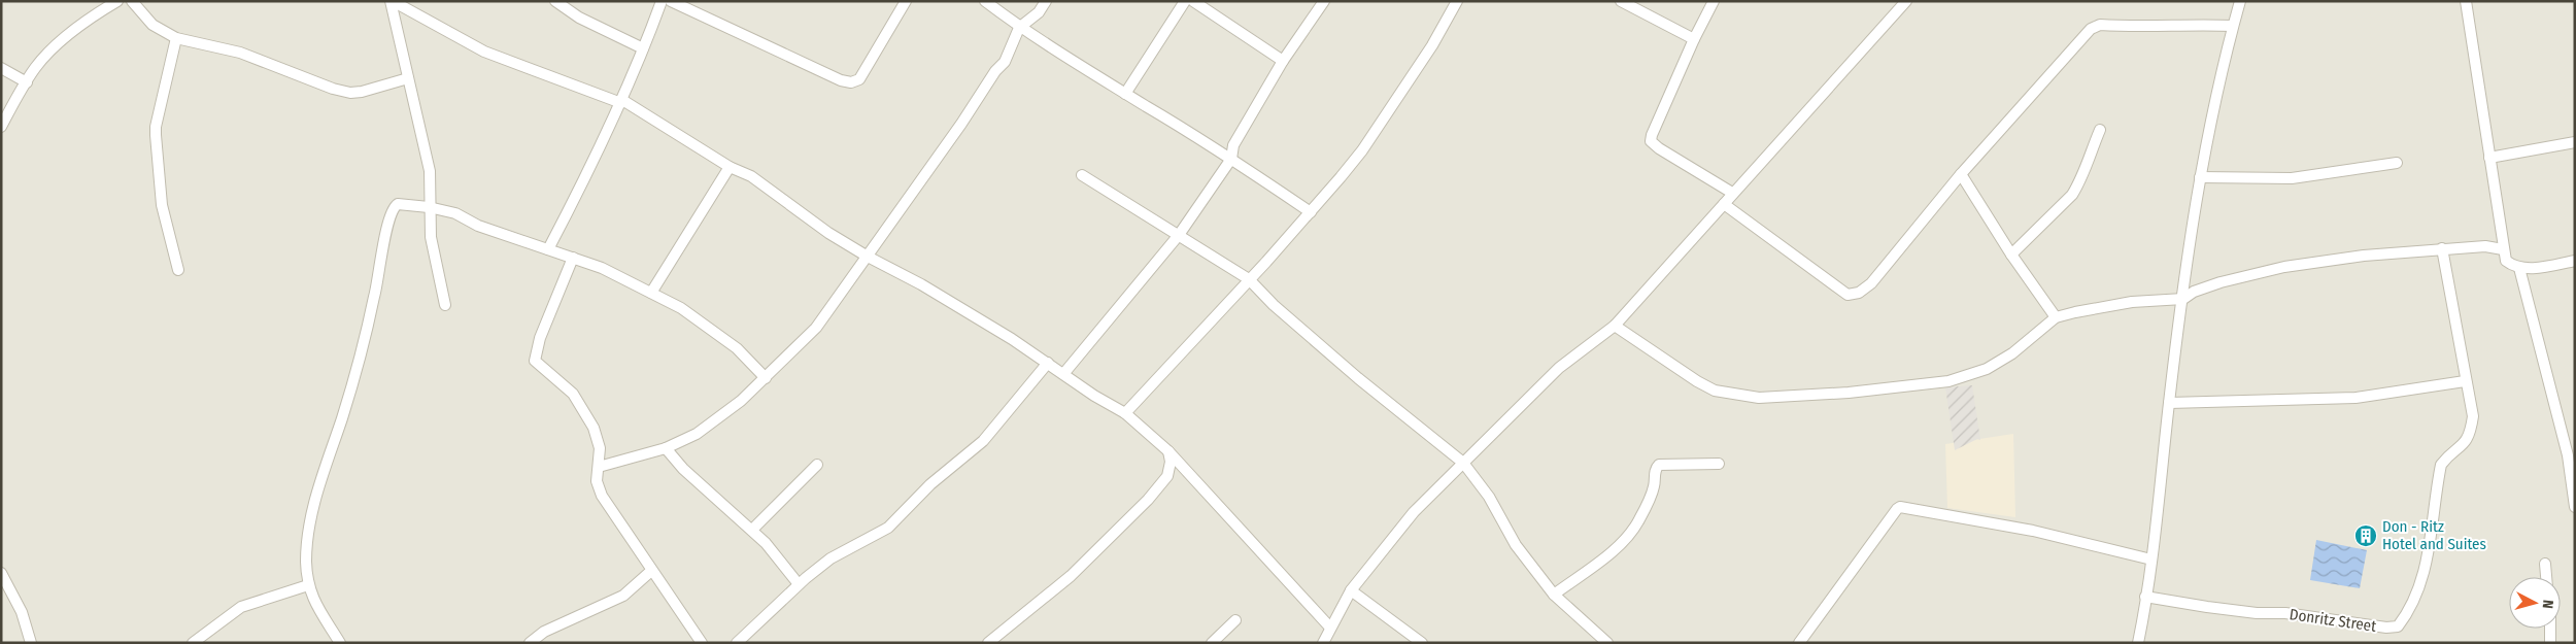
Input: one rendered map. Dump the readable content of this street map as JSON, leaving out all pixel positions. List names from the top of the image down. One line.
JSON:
{"streets":{"street":["Donritz Street"]},"places":{"building":["Don - Ritz Hotel and Suites"]},"north":"right"}
